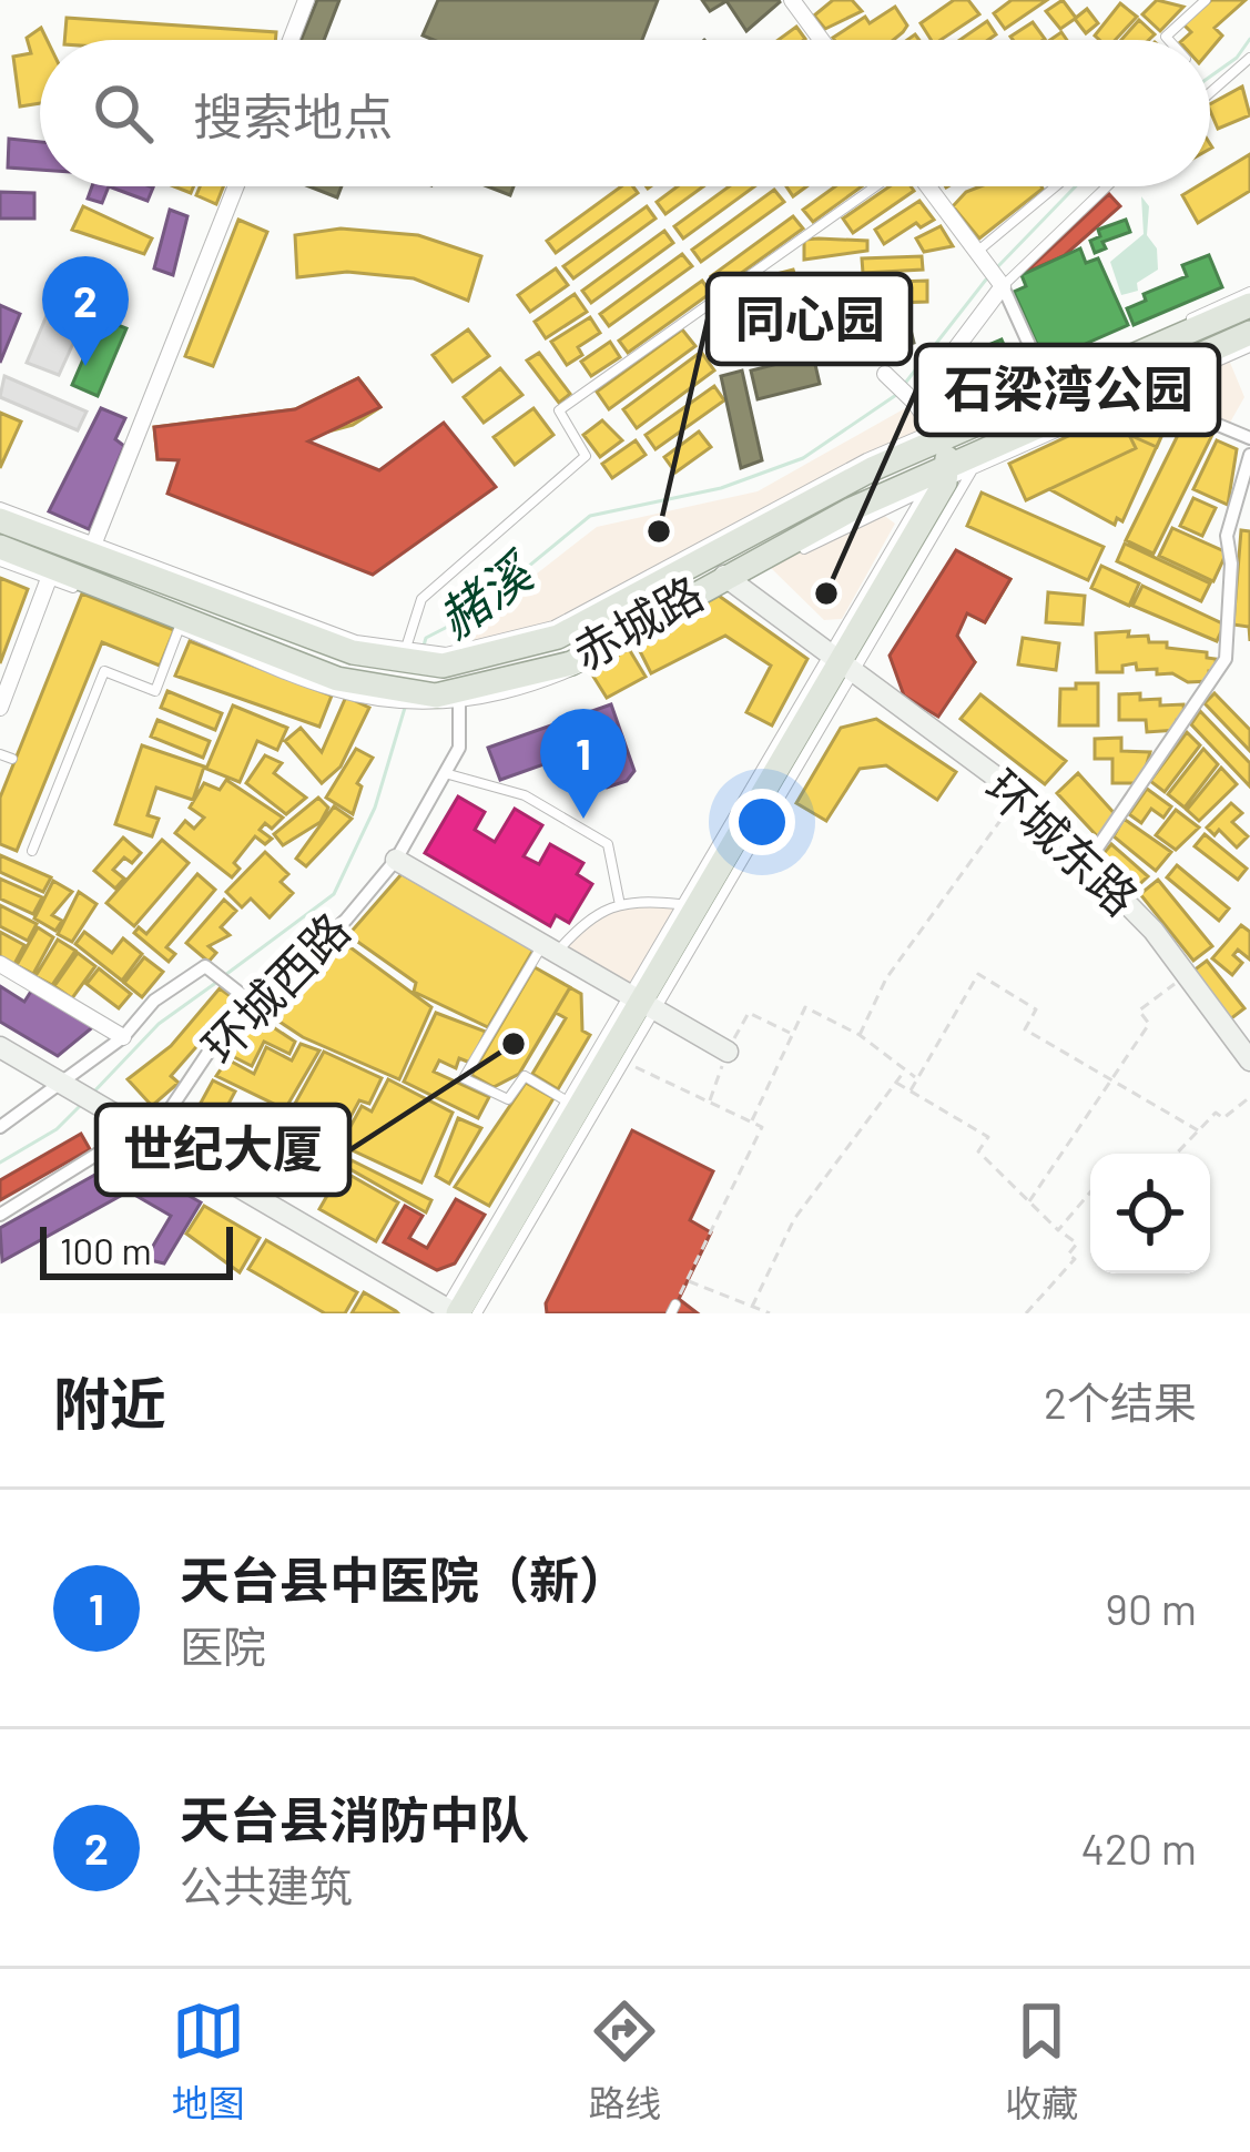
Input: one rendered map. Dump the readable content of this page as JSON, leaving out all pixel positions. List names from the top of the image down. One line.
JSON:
{"streets":{"main road":["赤城路","环城东路"],"street":["环城西路"]},"crossings":[["赤城路","环城东路"],["赤城路","环城西路"]],"water":["赭溪"],"places":["同心园","石梁湾公园","世纪大厦"],"scale_bar":"100 m","page":{"search":"搜索地点","pins":["2","1"],"scale":"100 m","heading":["附近","2个结果"],"list":[{"mark":"1","name":"天台县中医院（新）","note":"医院","value":"90 m"},{"mark":"2","name":"天台县消防中队","note":"公共建筑","value":"420 m"}],"nav":["地图","路线","收藏"]}}
